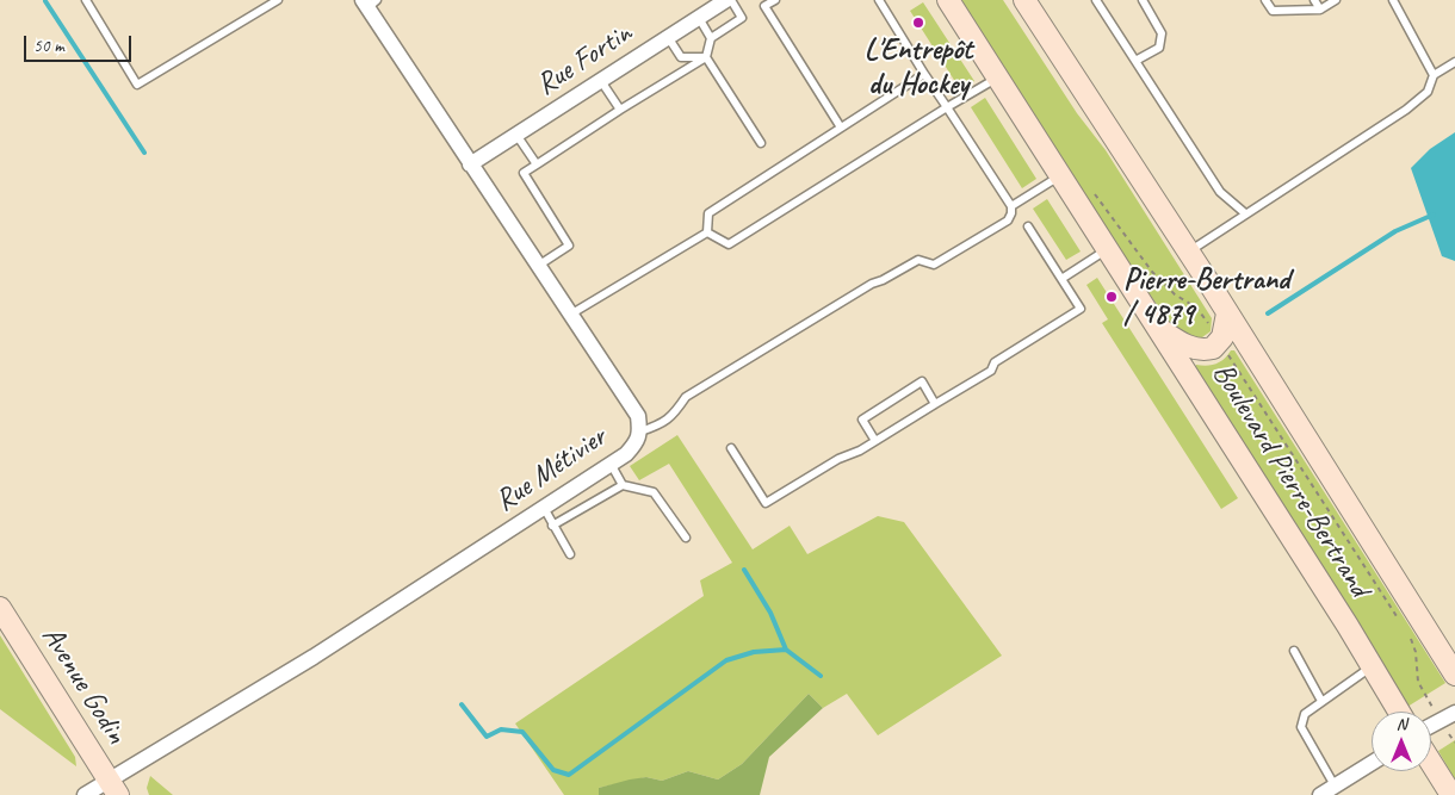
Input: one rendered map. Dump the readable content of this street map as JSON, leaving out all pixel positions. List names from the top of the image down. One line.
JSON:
{"streets":{"main road":["Boulevard Pierre-Bertrand","Avenue Godin"],"street":["Rue Fortin","Rue Métivier"]},"crossings":[["Rue Fortin","Rue Métivier"],["Rue Métivier","Avenue Godin"]],"places":["L'Entrepôt du Hockey","Pierre-Bertrand / 4879"],"scale_bar":"50 m","north":"top"}
